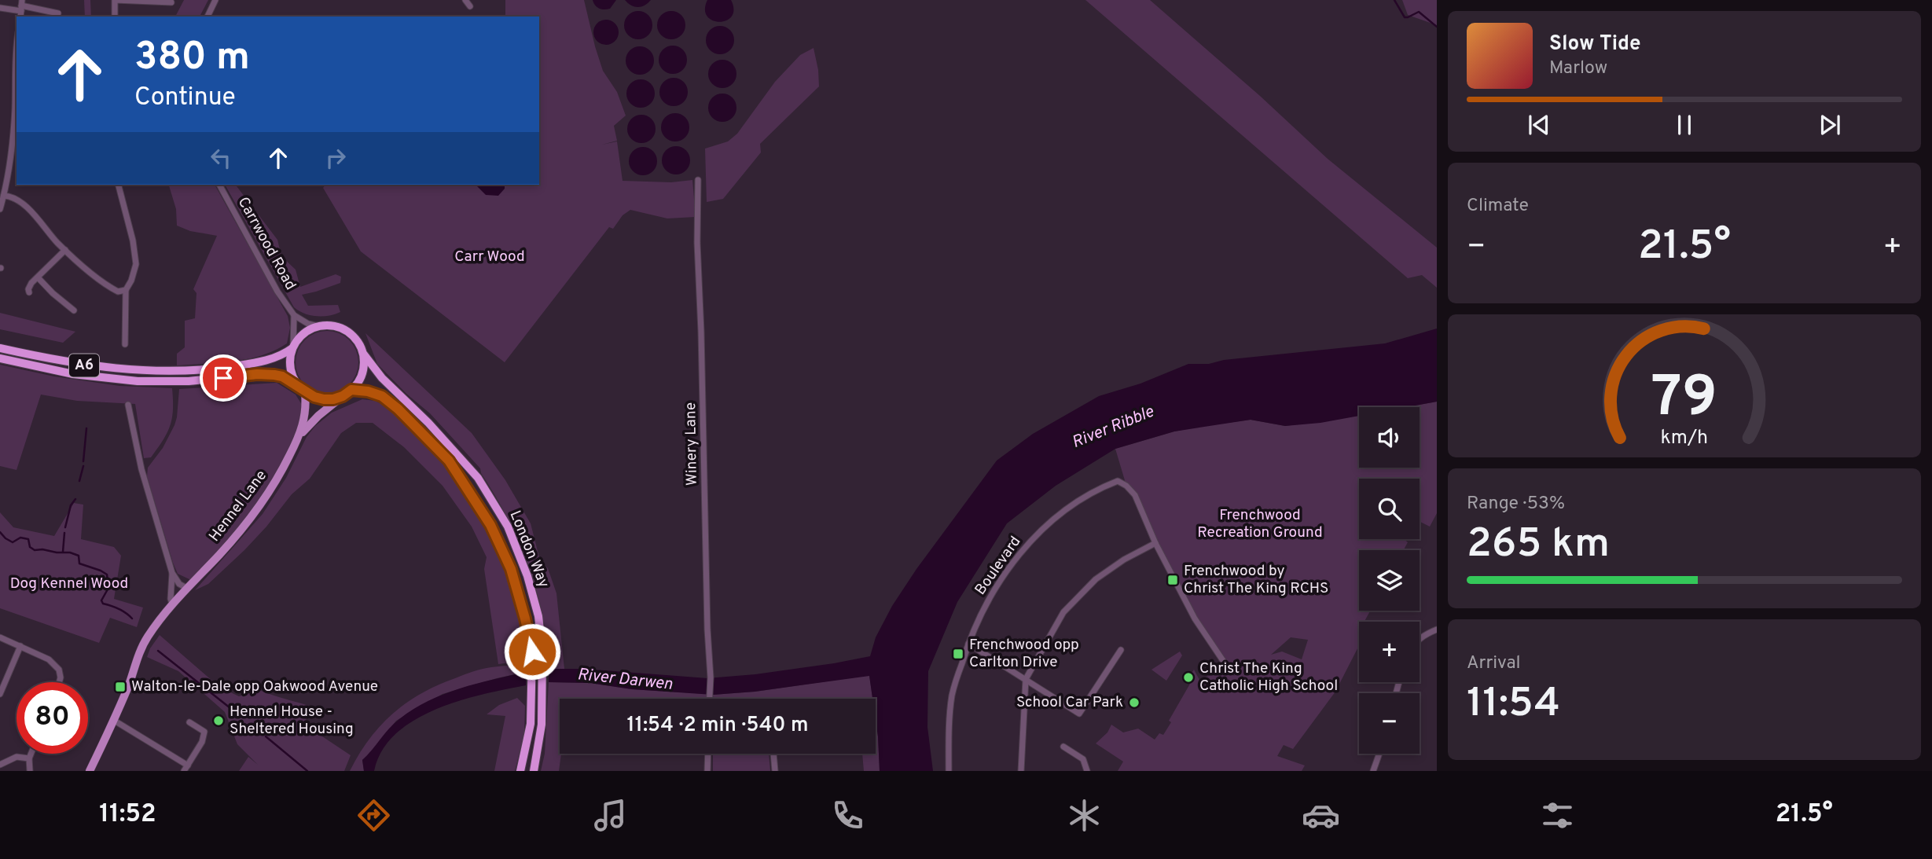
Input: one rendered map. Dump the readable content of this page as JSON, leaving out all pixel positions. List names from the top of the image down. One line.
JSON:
{"streets":{"highway":["A6","London Way"],"main road":["Hennel Lane"],"street":["Carrwood Road","Winery Lane","Boulevard"]},"crossings":[["Carrwood Road","A6"],["Carrwood Road","Hennel Lane"],["Carrwood Road","London Way"],["A6","Hennel Lane"],["A6","London Way"],["Hennel Lane","London Way"]],"water":["River Ribble","River Darwen"],"parks":["Carr Wood","Frenchwood Recreation Ground","Dog Kennel Wood"],"places":{"transit":["Frenchwood by Christ The King RCHS","Frenchwood opp Carlton Drive","Walton-le-Dale opp Oakwood Avenue"],"other":["Christ The King Catholic High School","School Car Park","Hennel House - Sheltered Housing"]},"page":{"turn":["380 m","Continue"],"song":["Slow Tide","Marlow"],"tile":["Climate",["Range · 53%","265 km"],["Arrival","11:54"]],"heat":["−","21.5°","+"],"map_buttons":["+","−"],"limit":"80","trip":"11:54 · 2 min · 540 m","tabs":["11:52","21.5°"],"gauge":["79","km/h"]}}
